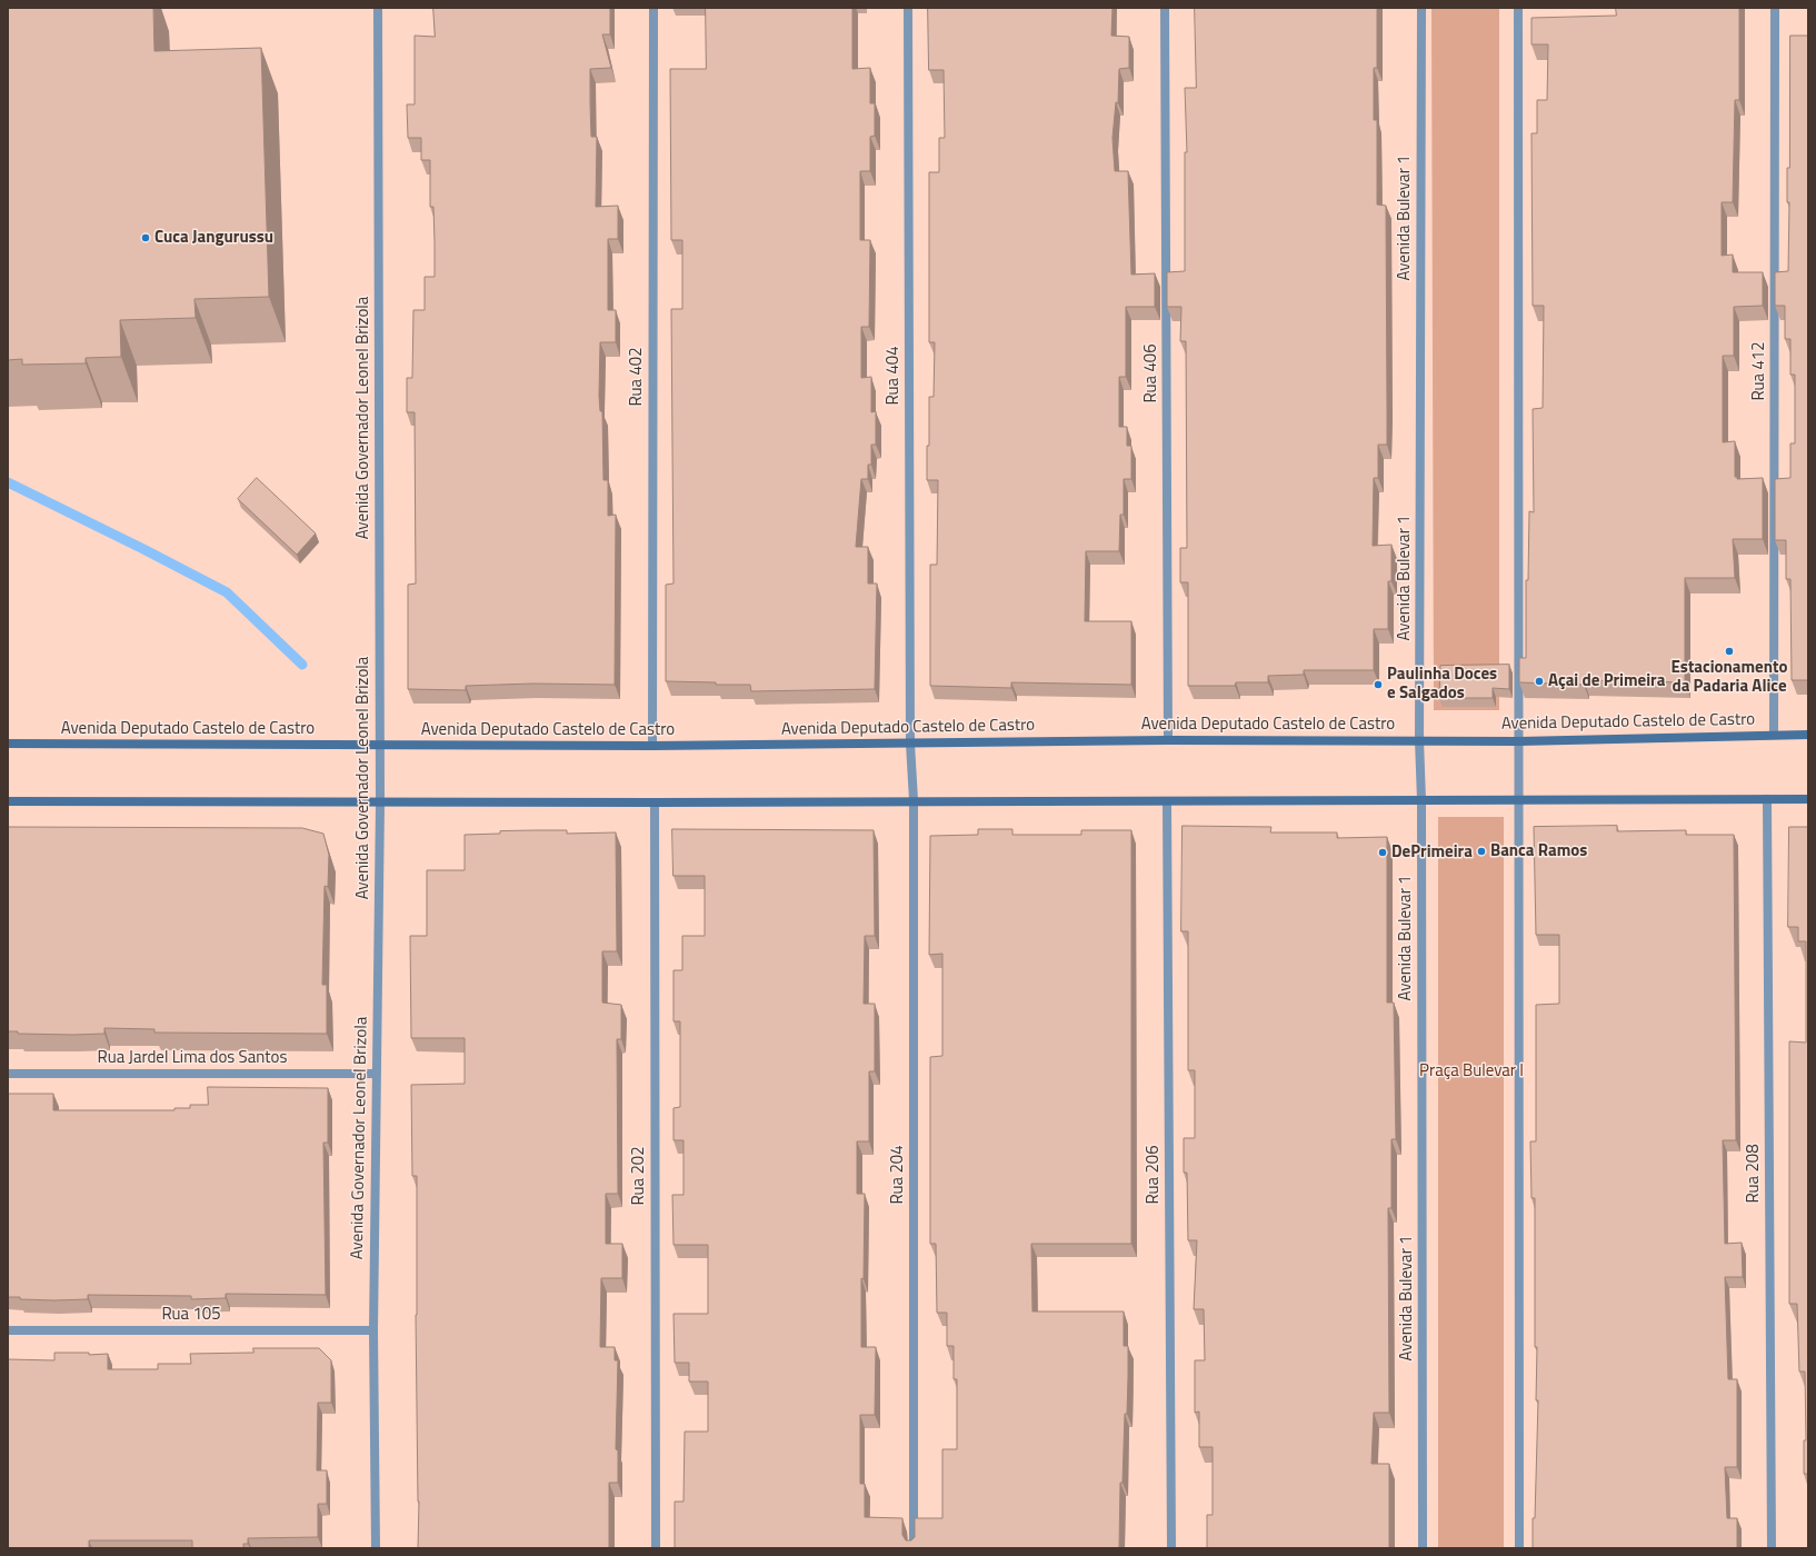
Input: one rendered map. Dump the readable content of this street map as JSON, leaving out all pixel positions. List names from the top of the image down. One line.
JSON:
{"streets":{"main road":["Avenida Deputado Castelo de Castro"],"street":["Avenida Bulevar 1","Rua 412","Rua 406","Rua 404","Rua 402","Avenida Governador Leonel Brizola","Rua Jardel Lima dos Santos","Rua 208","Rua 204","Rua 206","Rua 202","Rua 105"]},"crossings":[["Avenida Bulevar 1","Avenida Deputado Castelo de Castro"],["Rua 412","Avenida Deputado Castelo de Castro"],["Rua 406","Avenida Deputado Castelo de Castro"],["Rua 404","Avenida Deputado Castelo de Castro"],["Rua 404","Rua 204"],["Rua 402","Avenida Deputado Castelo de Castro"],["Avenida Governador Leonel Brizola","Avenida Deputado Castelo de Castro"],["Avenida Governador Leonel Brizola","Rua Jardel Lima dos Santos"],["Avenida Governador Leonel Brizola","Rua 105"]],"parks":["Praça Bulevar I"],"places":["Cuca Jangurussu","Estacionamento da Padaria Alice","Açai de Primeira","Paulinha Doces e Salgados","Banca Ramos","DePrimeira"]}
